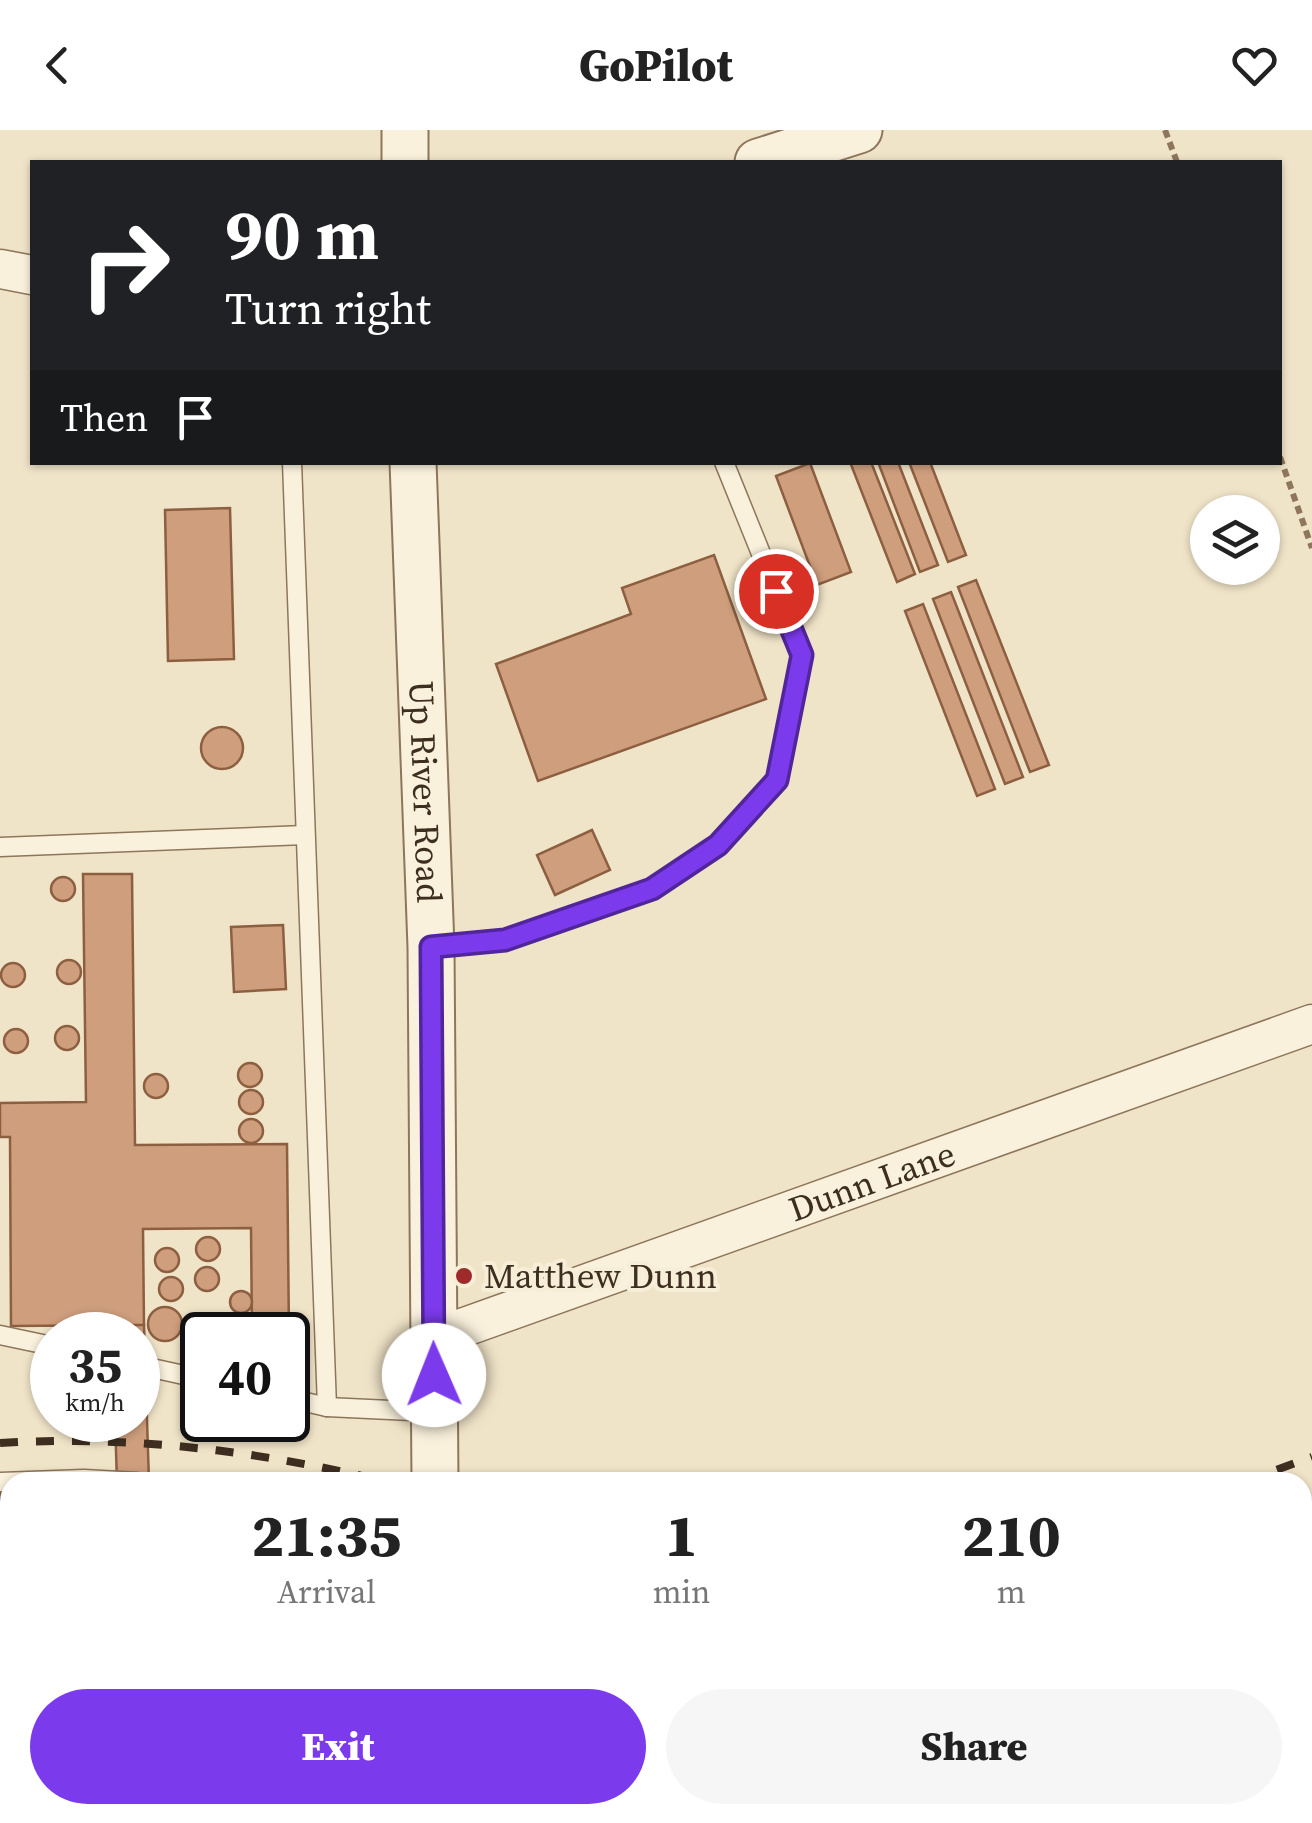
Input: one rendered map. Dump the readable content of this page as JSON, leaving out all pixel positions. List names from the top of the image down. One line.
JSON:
{"streets":{"street":["Up River Road","Dunn Lane"]},"crossings":[["Up River Road","Dunn Lane"]],"places":["Matthew Dunn"],"page":{"header":"GoPilot","turn":["90 m","Turn right"],"then":"Then","speed":"35 km/h","limit":"40","eta":["21:35","Arrival","1","min","210","m"],"buttons":["Exit","Share"]}}
